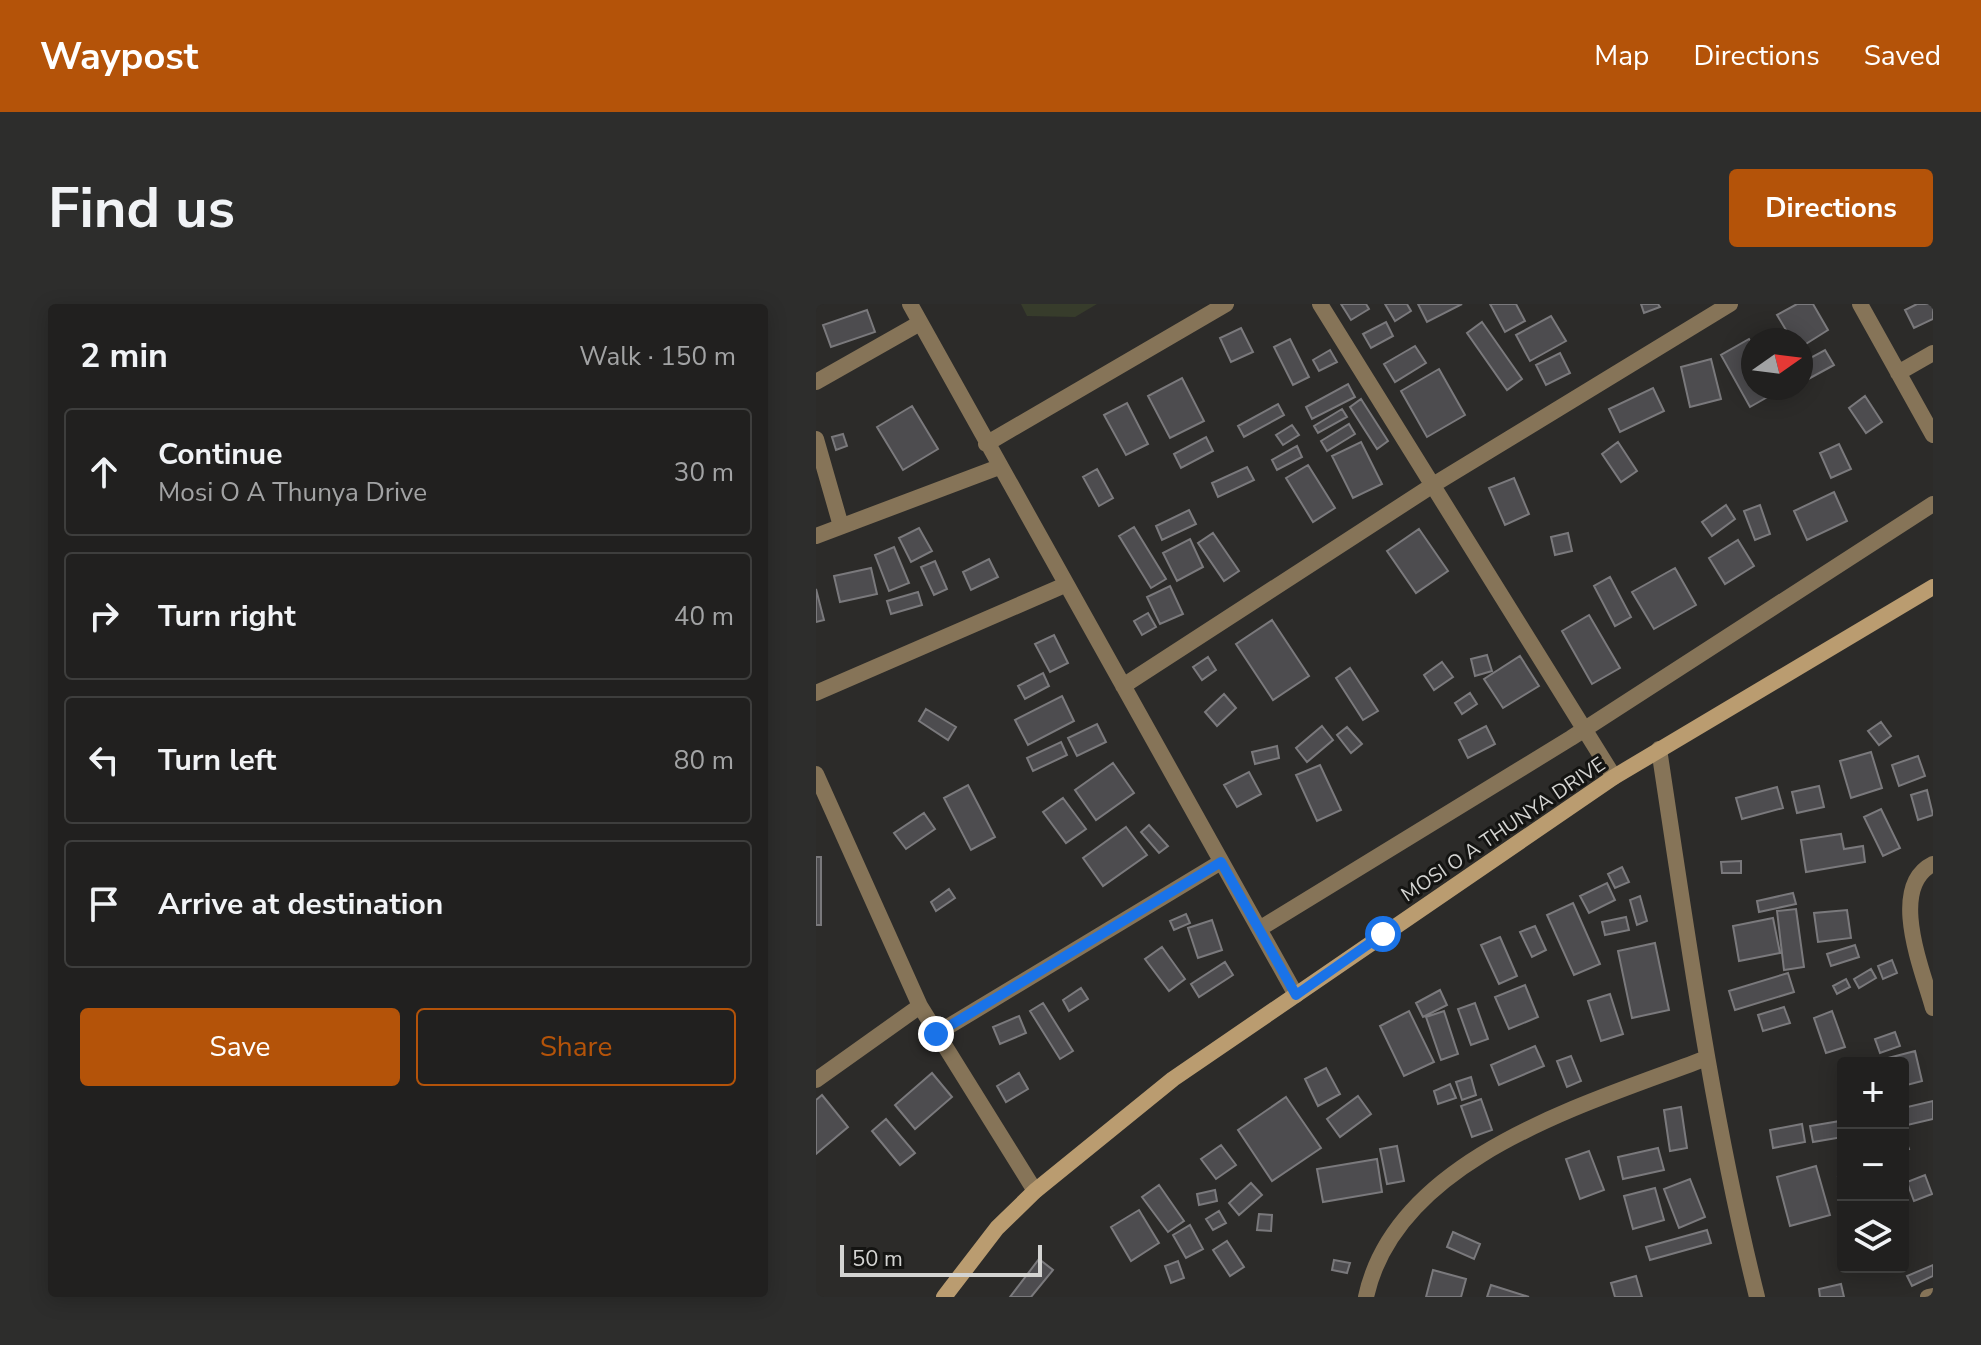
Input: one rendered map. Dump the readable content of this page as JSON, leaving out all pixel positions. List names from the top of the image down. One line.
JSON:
{"streets":{"street":["MOSI O A THUNYA DRIVE"]},"scale_bar":"50 m","north":"right","page":{"header":"Waypost","nav":["Map","Directions","Saved"],"buttons":["Directions",["Save","Share"]],"title":"Find us","heading":["2 min","Walk · 150 m"],"list":[["Continue","Mosi O A Thunya Drive","30 m"],["Turn right","40 m"],["Turn left","80 m"],"Arrive at destination"],"map_buttons":["+","−"],"scale":"50 m"}}
